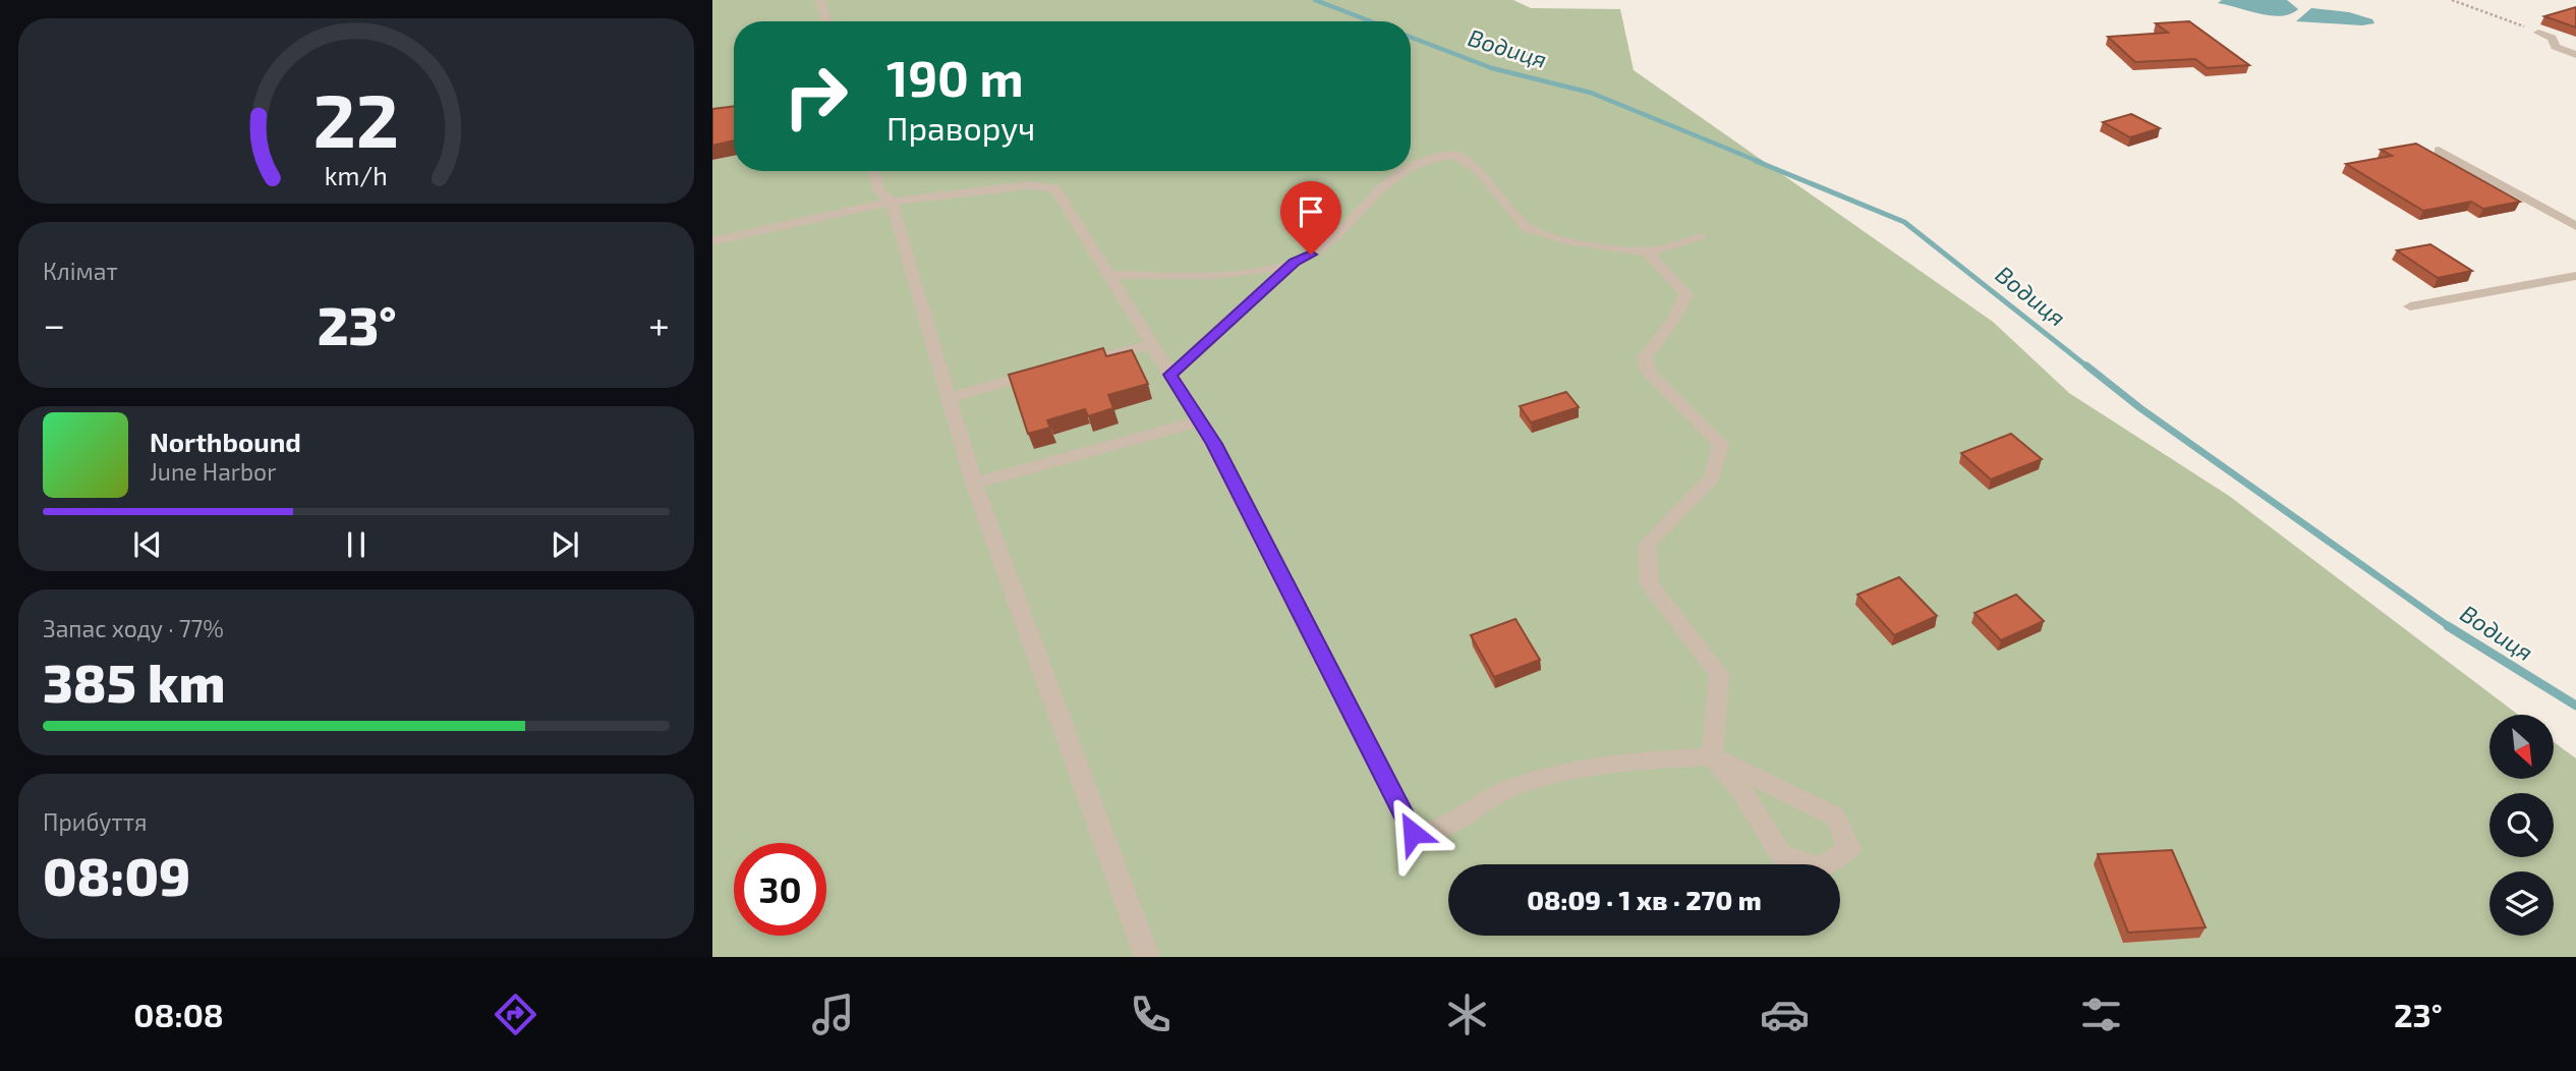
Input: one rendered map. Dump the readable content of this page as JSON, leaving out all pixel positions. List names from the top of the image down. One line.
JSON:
{"water":["Водиця"],"north":"bottom right","page":{"turn":["190 m","Праворуч"],"tile":["Клімат",["Запас ходу · 77%","385 km"],["Прибуття","08:09"]],"heat":["−","23°","+"],"song":["Northbound","June Harbor"],"limit":"30","trip":"08:09 · 1 хв · 270 m","tabs":["08:08","23°"],"gauge":["22","km/h"]}}
